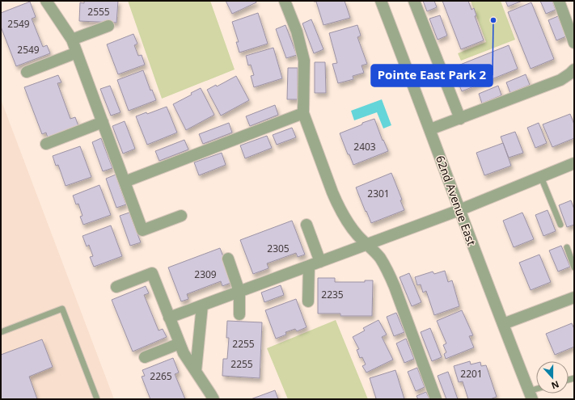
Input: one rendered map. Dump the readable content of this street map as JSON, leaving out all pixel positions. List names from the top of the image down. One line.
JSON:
{"streets":{"street":["62nd Avenue East"]},"places":["Pointe East Park 2"],"house_numbers":["2555","2549","2549","2403","2301","2305","2309","2235","2255","2255","2201","2265"],"north":"bottom"}
